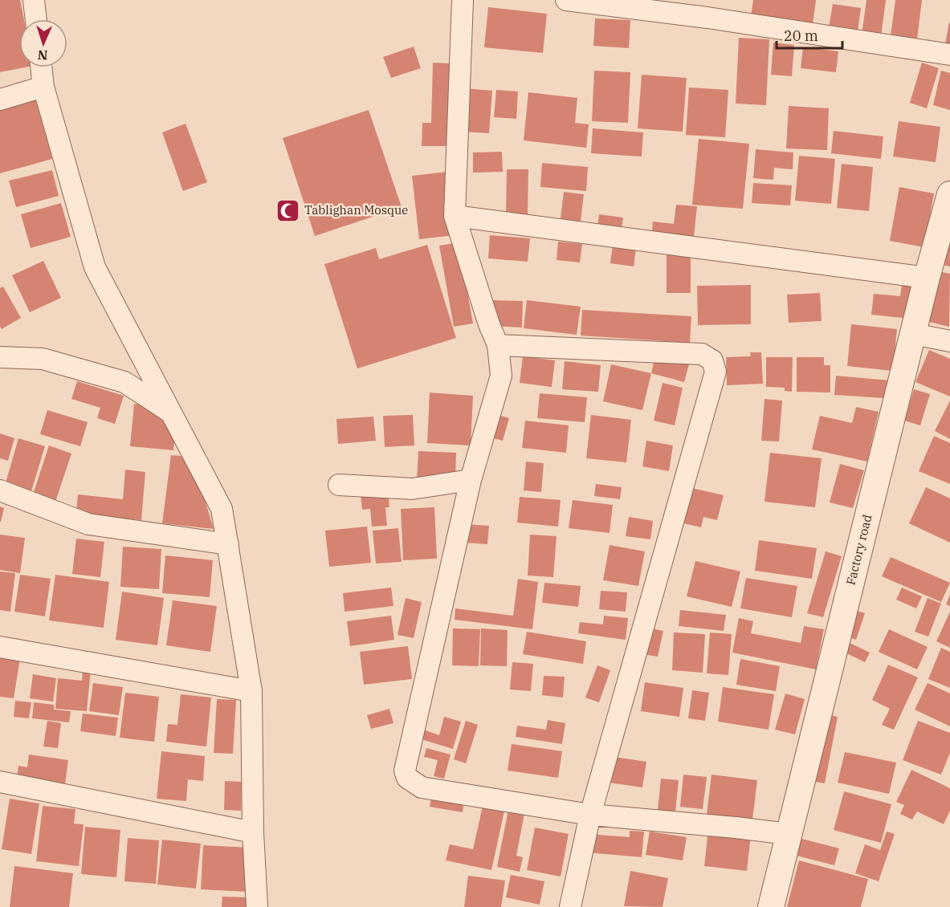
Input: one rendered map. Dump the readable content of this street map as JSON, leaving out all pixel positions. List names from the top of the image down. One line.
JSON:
{"streets":{"street":["Factory road"]},"places":{"mosque":["Tablighan Mosque"]},"scale_bar":"20 m","north":"bottom"}
